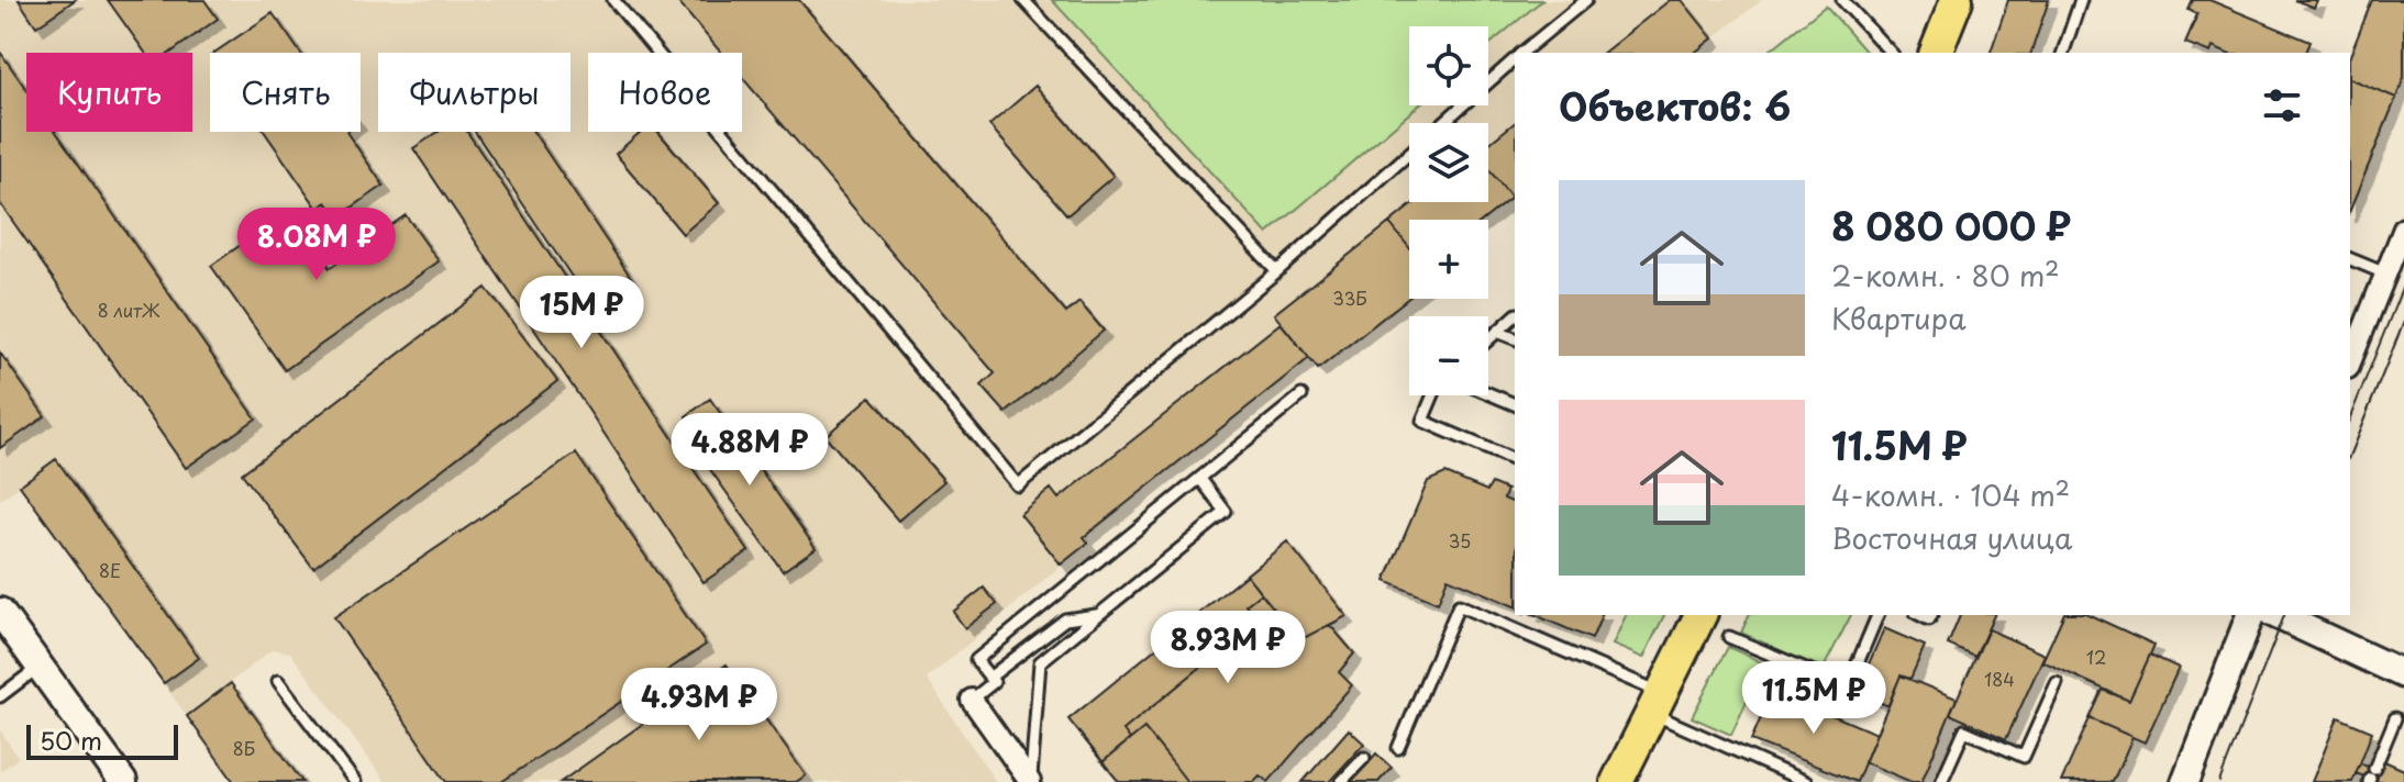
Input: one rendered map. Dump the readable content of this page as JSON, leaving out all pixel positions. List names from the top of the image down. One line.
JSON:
{"house_numbers":["33Б","8 литЖ","35","8Е","12","184","8Б"],"scale_bar":"50 m","page":{"map_buttons":["+","−"],"chip":["Купить","Снять","Фильтры","Новое"],"heading":"Объектов: 6","list":[{"name":"8 080 000 ₽","note":"2-комн. · 80 m² · Квартира"},{"name":"11.5M ₽","note":"4-комн. · 104 m² · Восточная улица"}],"price":["8.08M ₽","15M ₽","4.88M ₽","8.93M ₽","11.5M ₽","4.93M ₽"],"scale":"50 m"}}
